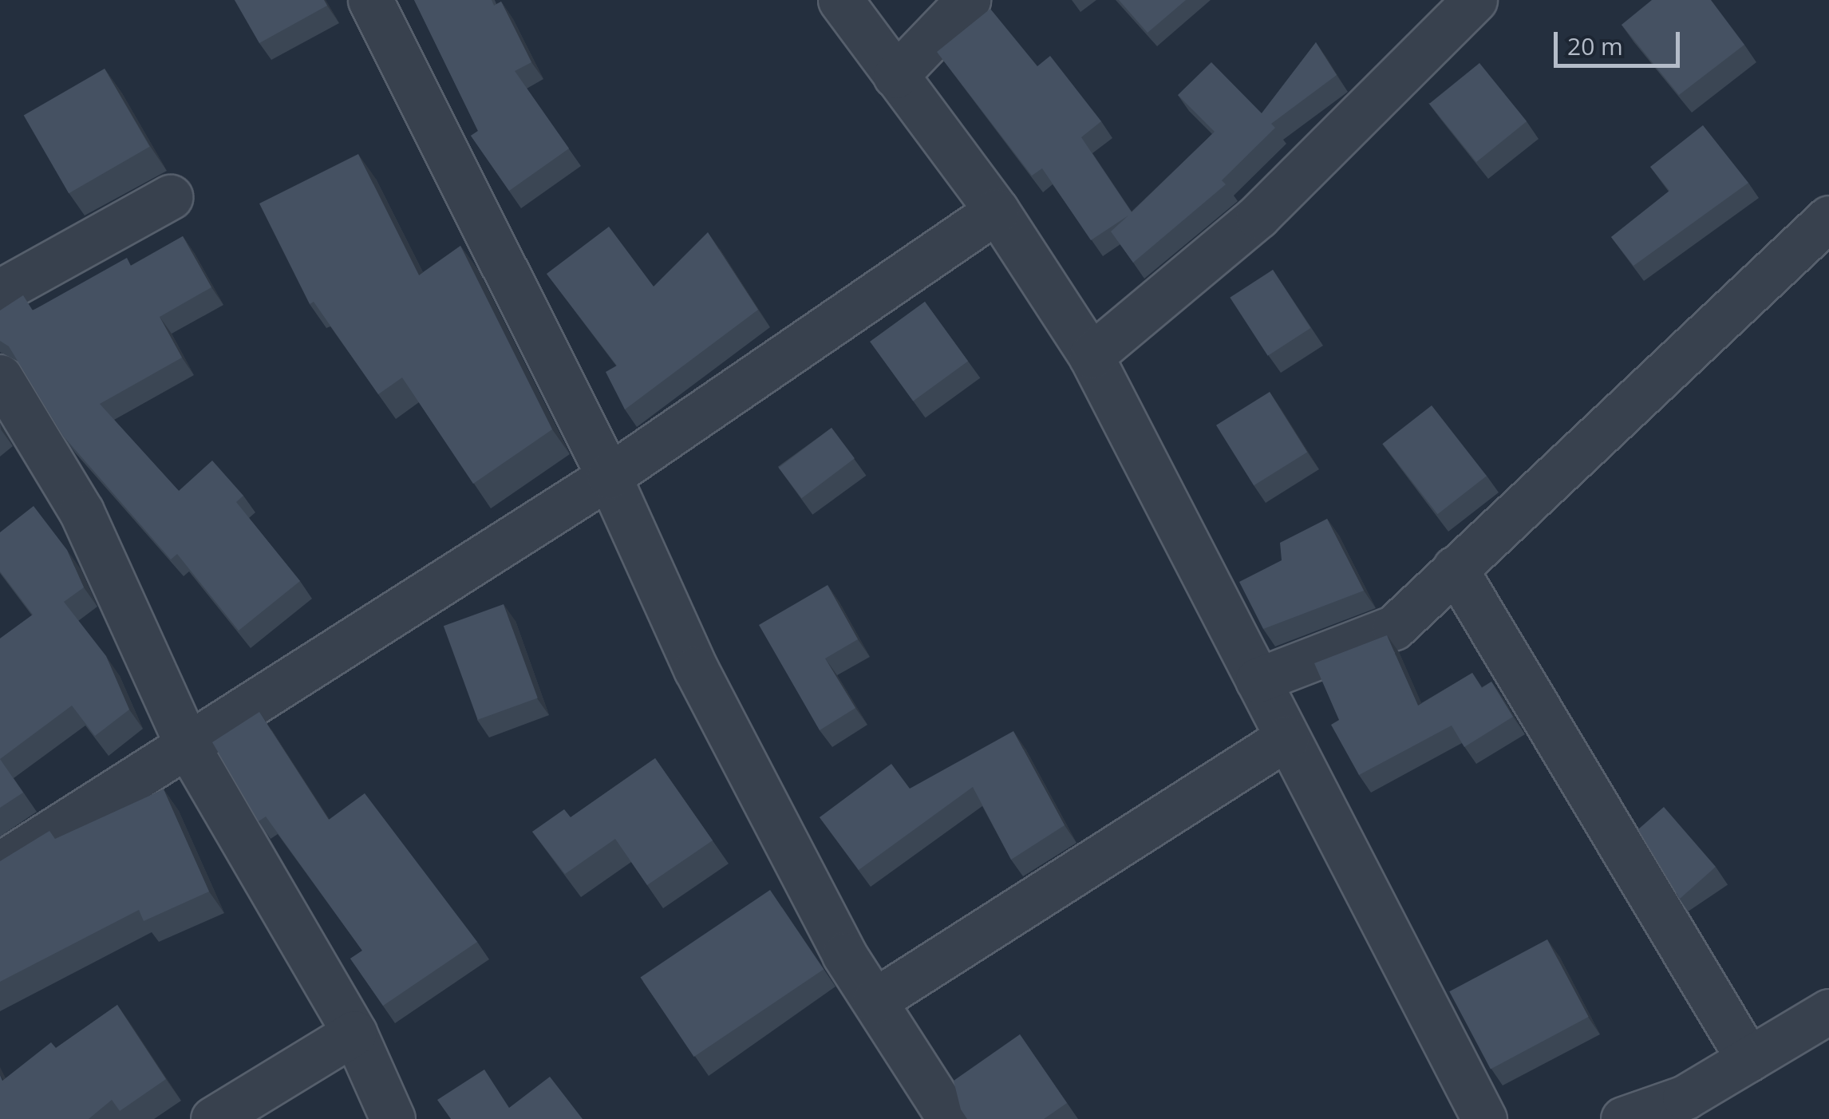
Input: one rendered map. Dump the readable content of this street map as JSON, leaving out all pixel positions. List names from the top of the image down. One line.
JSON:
{"scale_bar":"20 m"}
